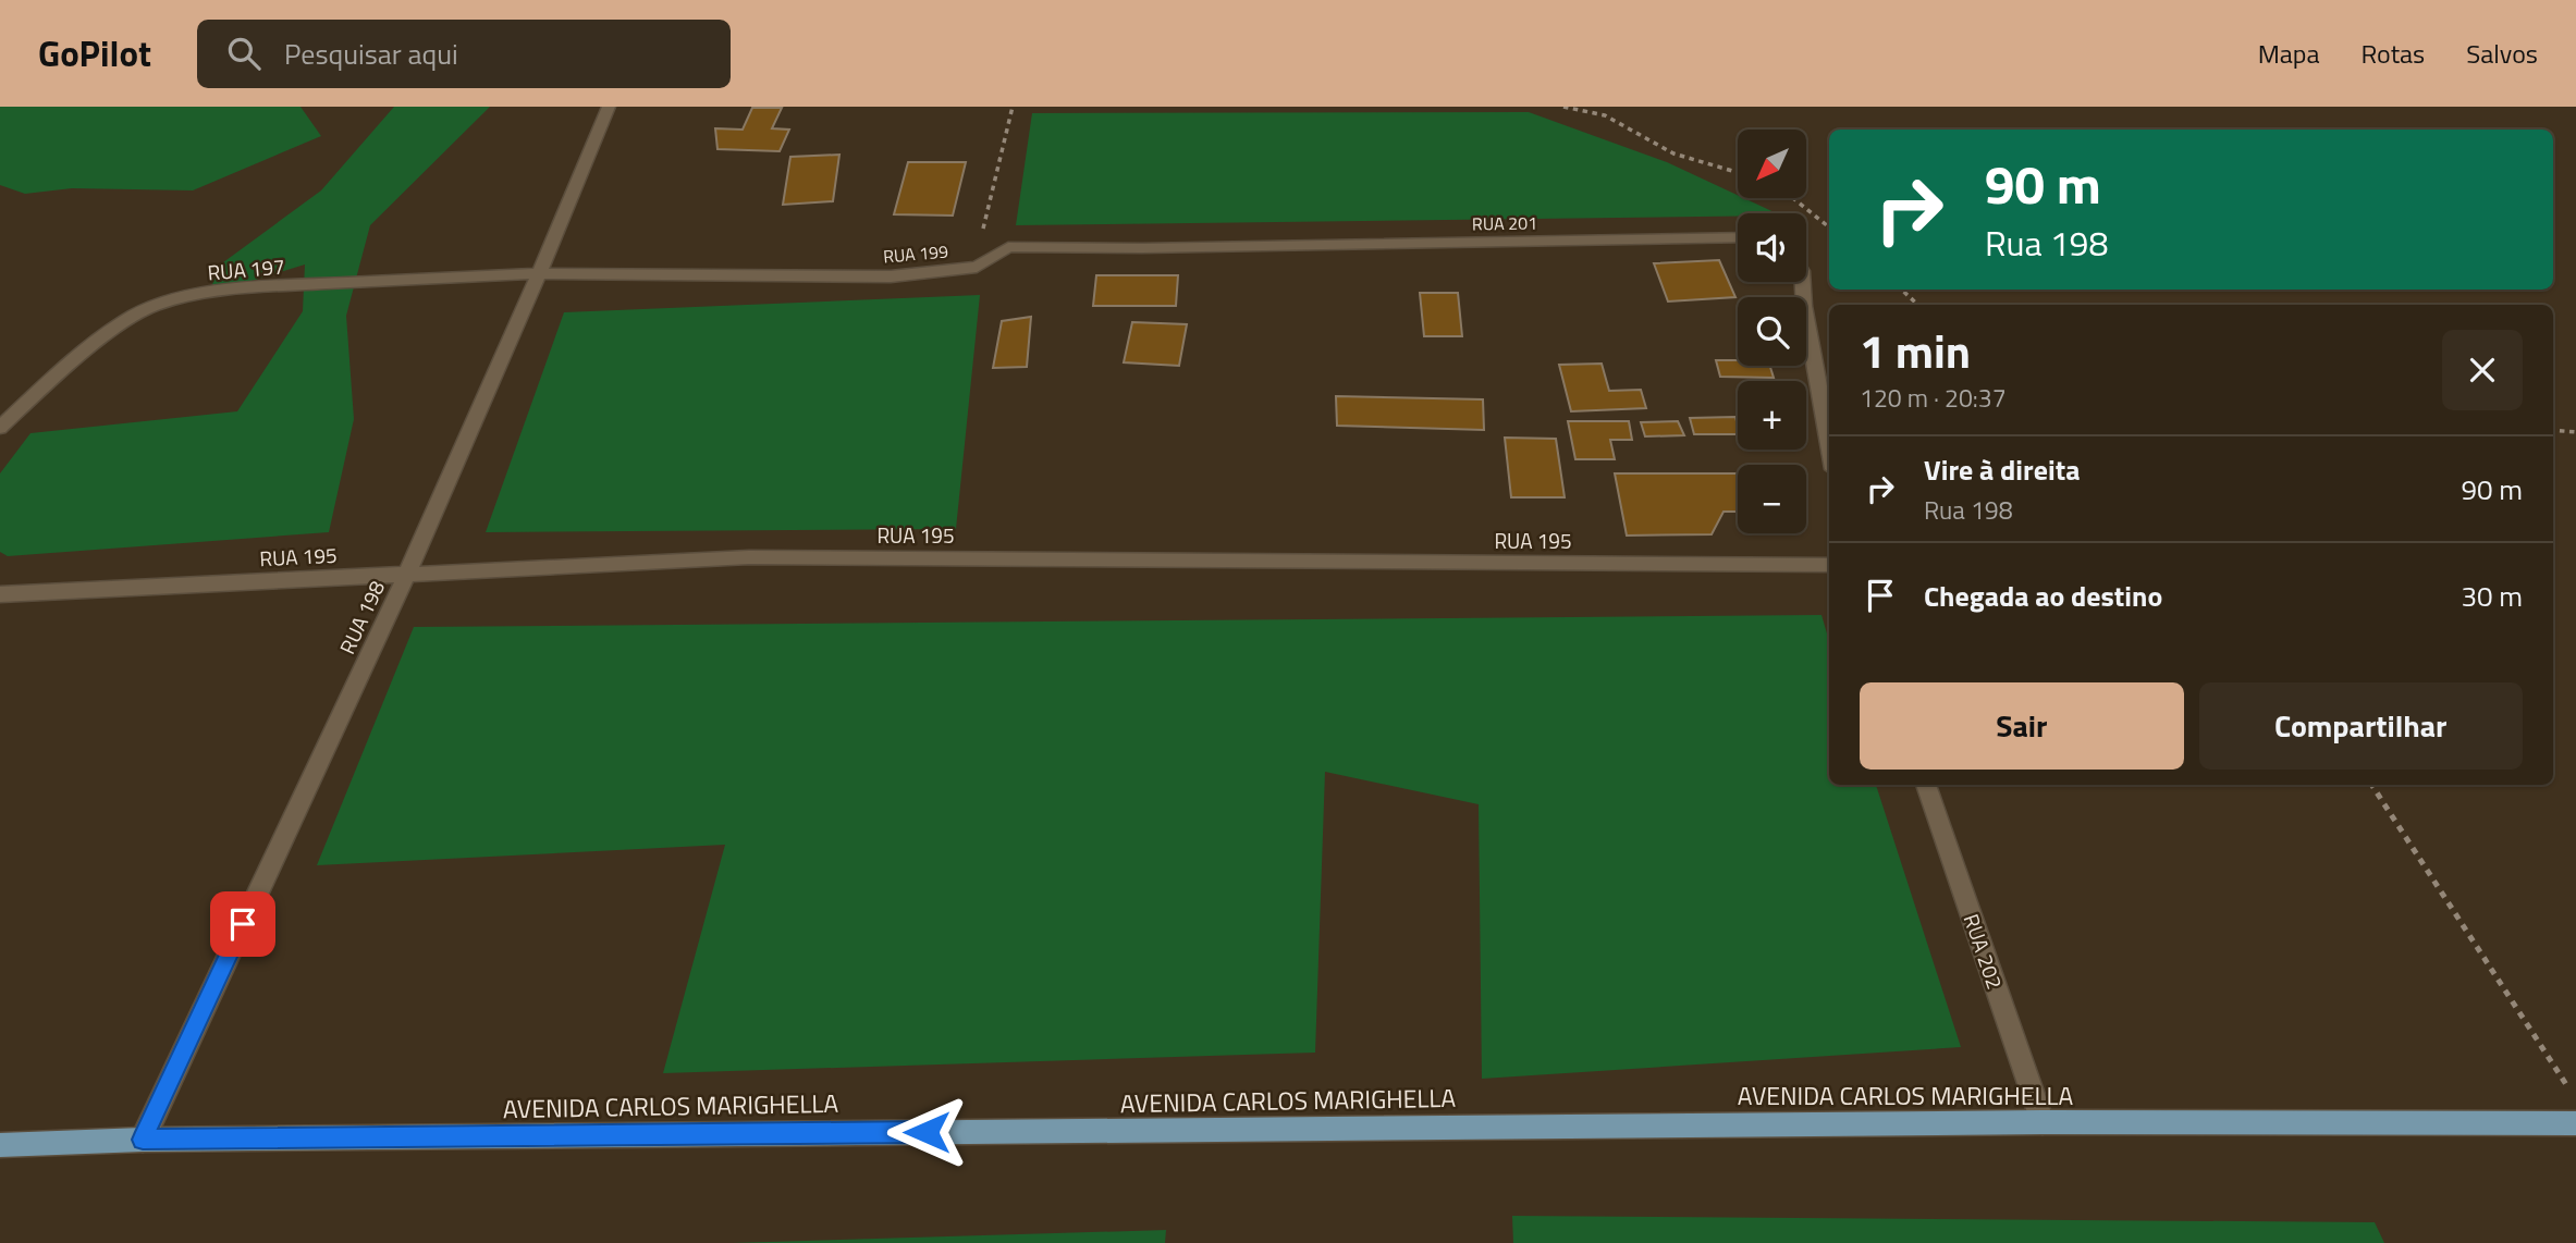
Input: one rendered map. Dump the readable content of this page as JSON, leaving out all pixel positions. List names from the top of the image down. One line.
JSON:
{"streets":{"main road":["AVENIDA CARLOS MARIGHELLA"],"street":["RUA 201","RUA 199","RUA 197","RUA 195","RUA 198","RUA 202"]},"crossings":[["RUA 201","RUA 199"],["RUA 199","RUA 197"],["RUA 199","RUA 198"],["RUA 197","RUA 198"],["RUA 195","RUA 198"],["RUA 198","AVENIDA CARLOS MARIGHELLA"],["RUA 202","AVENIDA CARLOS MARIGHELLA"]],"north":"bottom left","page":{"header":"GoPilot","search":"Pesquisar aqui","nav":["Mapa","Rotas","Salvos"],"map_buttons":["+","−"],"turn":["90 m","Rua 198"],"heading":["1 min","120 m · 20:37"],"list":[{"name":"Vire à direita","note":"Rua 198","value":"90 m"},{"name":"Chegada ao destino","value":"30 m"}],"buttons":["Sair","Compartilhar"]}}
